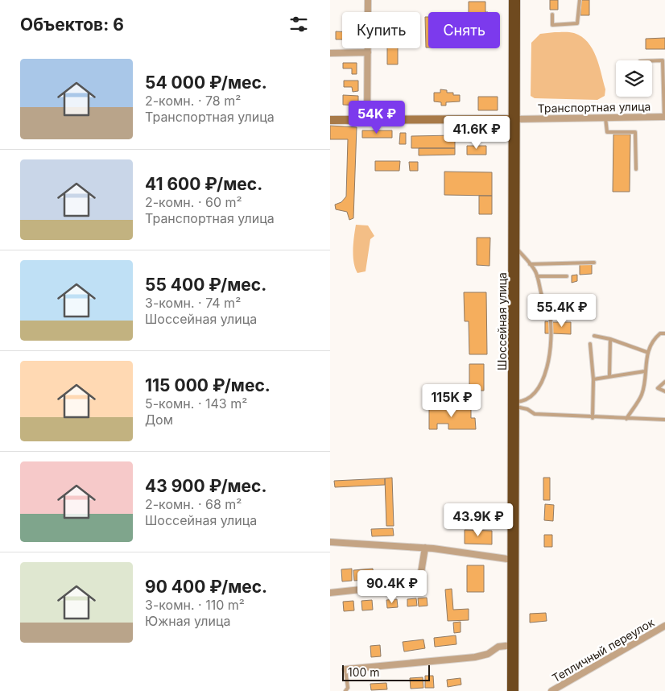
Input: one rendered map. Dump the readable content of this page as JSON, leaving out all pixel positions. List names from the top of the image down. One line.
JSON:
{"streets":{"highway":["Шоссейная улица"],"street":["Транспортная улица","Тепличный переулок"]},"crossings":[["Транспортная улица","Шоссейная улица"]],"scale_bar":"100 m","page":{"heading":"Объектов: 6","chip":["Купить","Снять"],"list":[{"name":"54 000 ₽/мес.","note":"2-комн. · 78 m² · Транспортная улица"},{"name":"41 600 ₽/мес.","note":"2-комн. · 60 m² · Транспортная улица"},{"name":"55 400 ₽/мес.","note":"3-комн. · 74 m² · Шоссейная улица"},{"name":"115 000 ₽/мес.","note":"5-комн. · 143 m² · Дом"},{"name":"43 900 ₽/мес.","note":"2-комн. · 68 m² · Шоссейная улица"},{"name":"90 400 ₽/мес.","note":"3-комн. · 110 m² · Южная улица"}],"price":["54K ₽","41.6K ₽","55.4K ₽","115K ₽","43.9K ₽","90.4K ₽"],"scale":"100 m"}}
